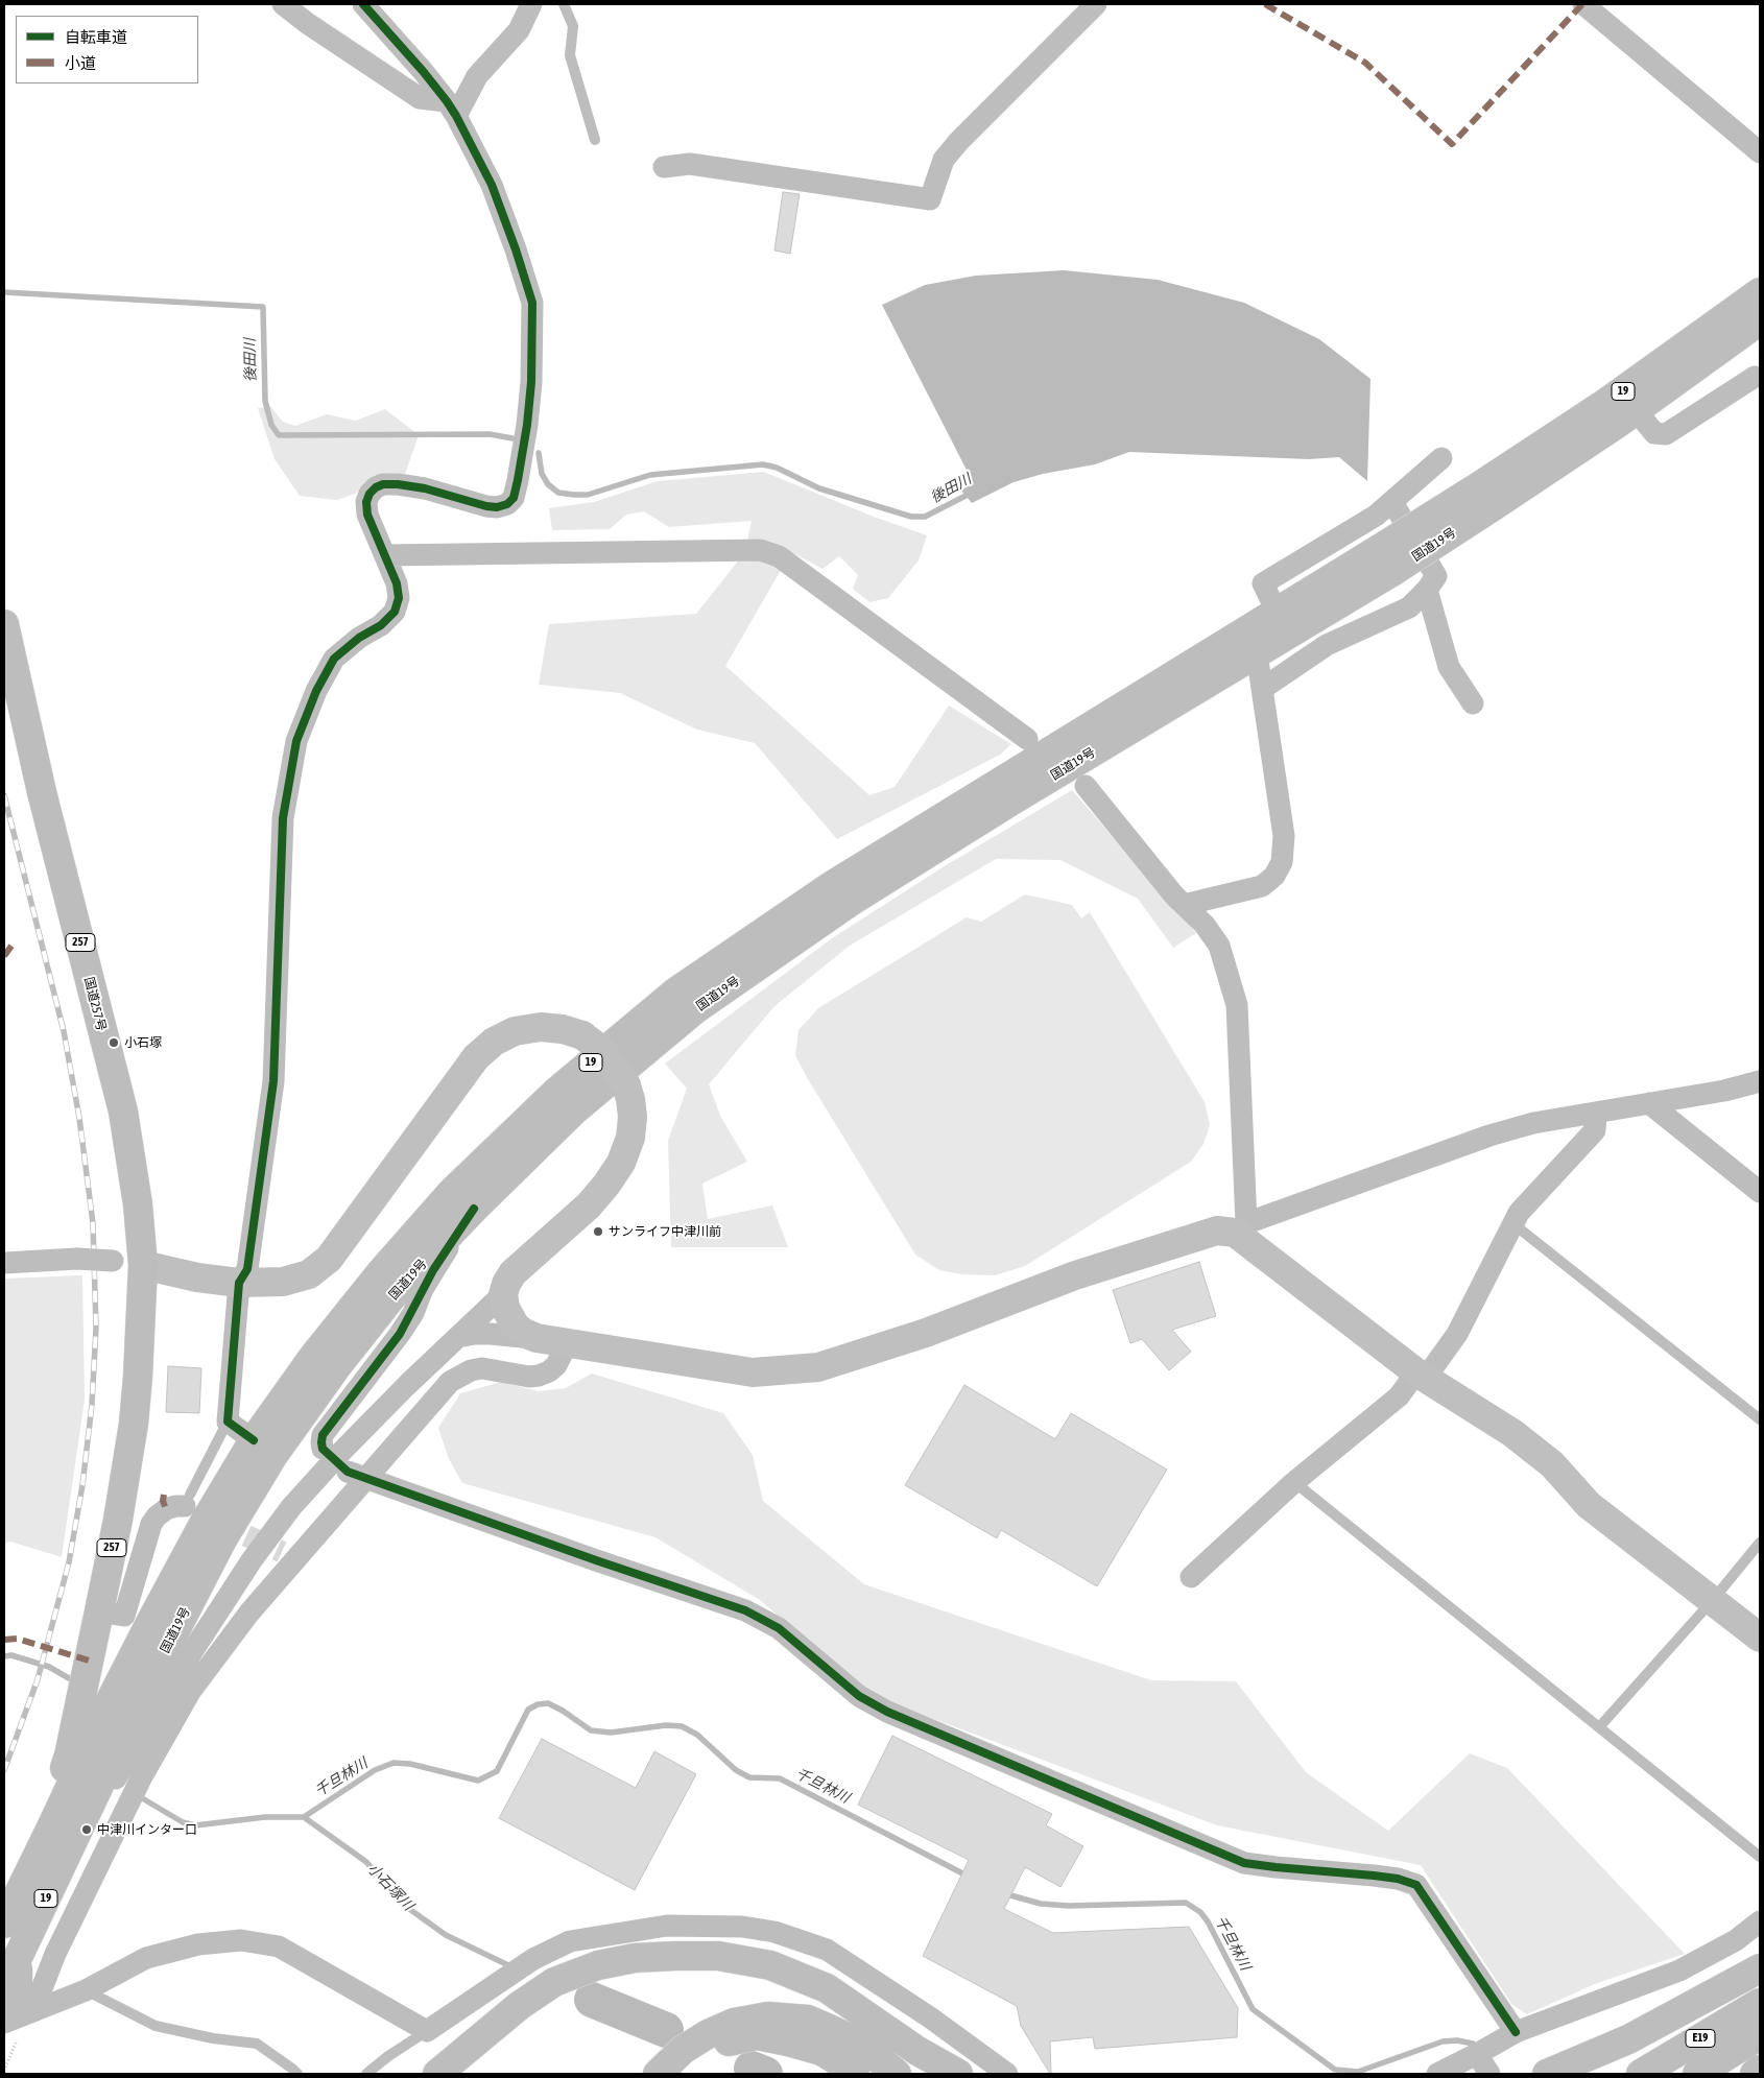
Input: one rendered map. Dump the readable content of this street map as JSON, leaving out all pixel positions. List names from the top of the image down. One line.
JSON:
{"streets":{"highway":["19","国道19号","257","国道257号","E19"]},"crossings":[["国道19号","257"],["257","国道257号"]],"water":["後田川","千旦林川","小石塚川"],"places":["小石塚","サンライフ中津川前","中津川インター口"],"legend":["自転車道","小道"]}
